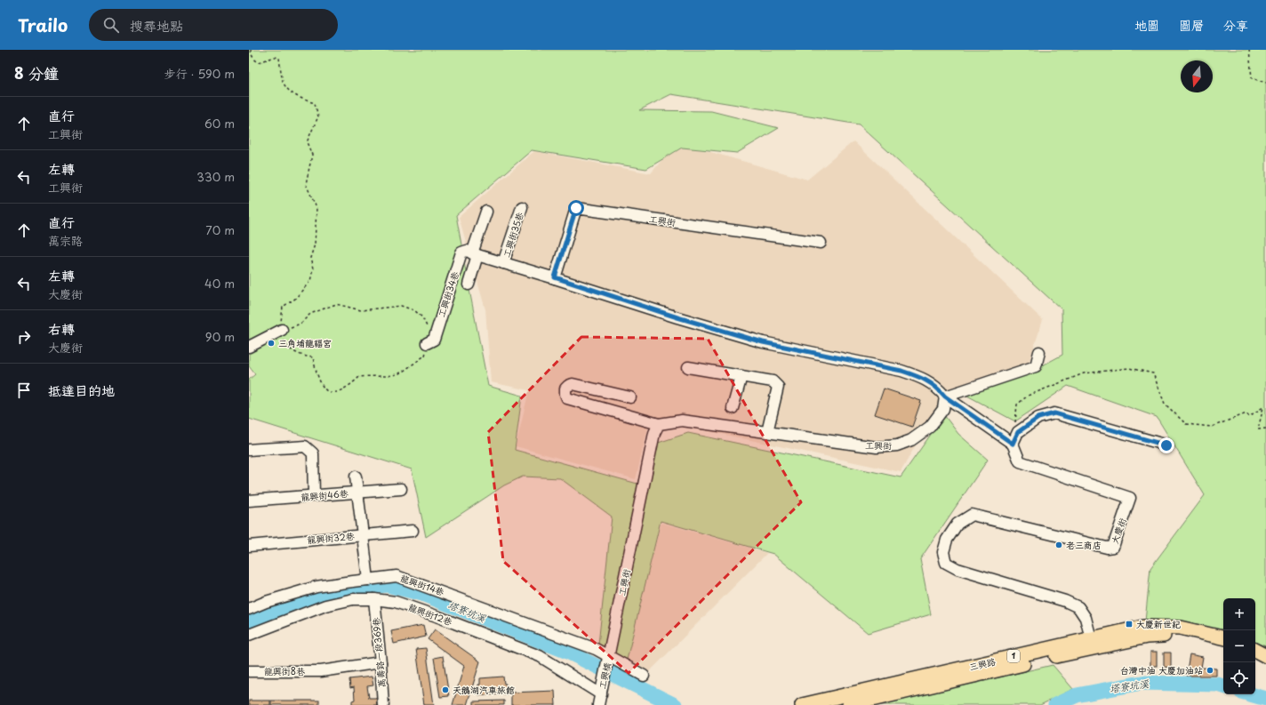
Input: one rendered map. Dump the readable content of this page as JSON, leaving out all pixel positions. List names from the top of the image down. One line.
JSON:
{"streets":{"main road":["1","三興路"],"street":["工興街","工興街35巷","工興街34巷","龍興街46巷","大慶街","龍興街32巷","龍興街14巷","龍興街12巷","萬壽路一段369巷","龍興街8巷","工興橋"]},"crossings":[["工興街","龍興街14巷"],["工興街","工興橋"],["大慶街","三興路"],["龍興街14巷","工興橋"],["龍興街12巷","萬壽路一段369巷"],["龍興街12巷","工興橋"],["萬壽路一段369巷","龍興街8巷"]],"water":["塔寮坑溪"],"places":{"other":["三角埔龍福宮","老三商店","台灣中油 大慶加油站","天鵝湖汽車旅館"],"transit":["大慶新世紀"]},"north":"bottom","page":{"header":"Trailo","search":"搜尋地點","nav":["地圖","圖層","分享"],"heading":["8 分鐘","步行 · 590 m"],"list":[["直行","工興街","60 m"],["左轉","工興街","330 m"],["直行","萬宗路","70 m"],["左轉","大慶街","40 m"],["右轉","大慶街","90 m"],"抵達目的地"],"map_buttons":["+","−"]}}
